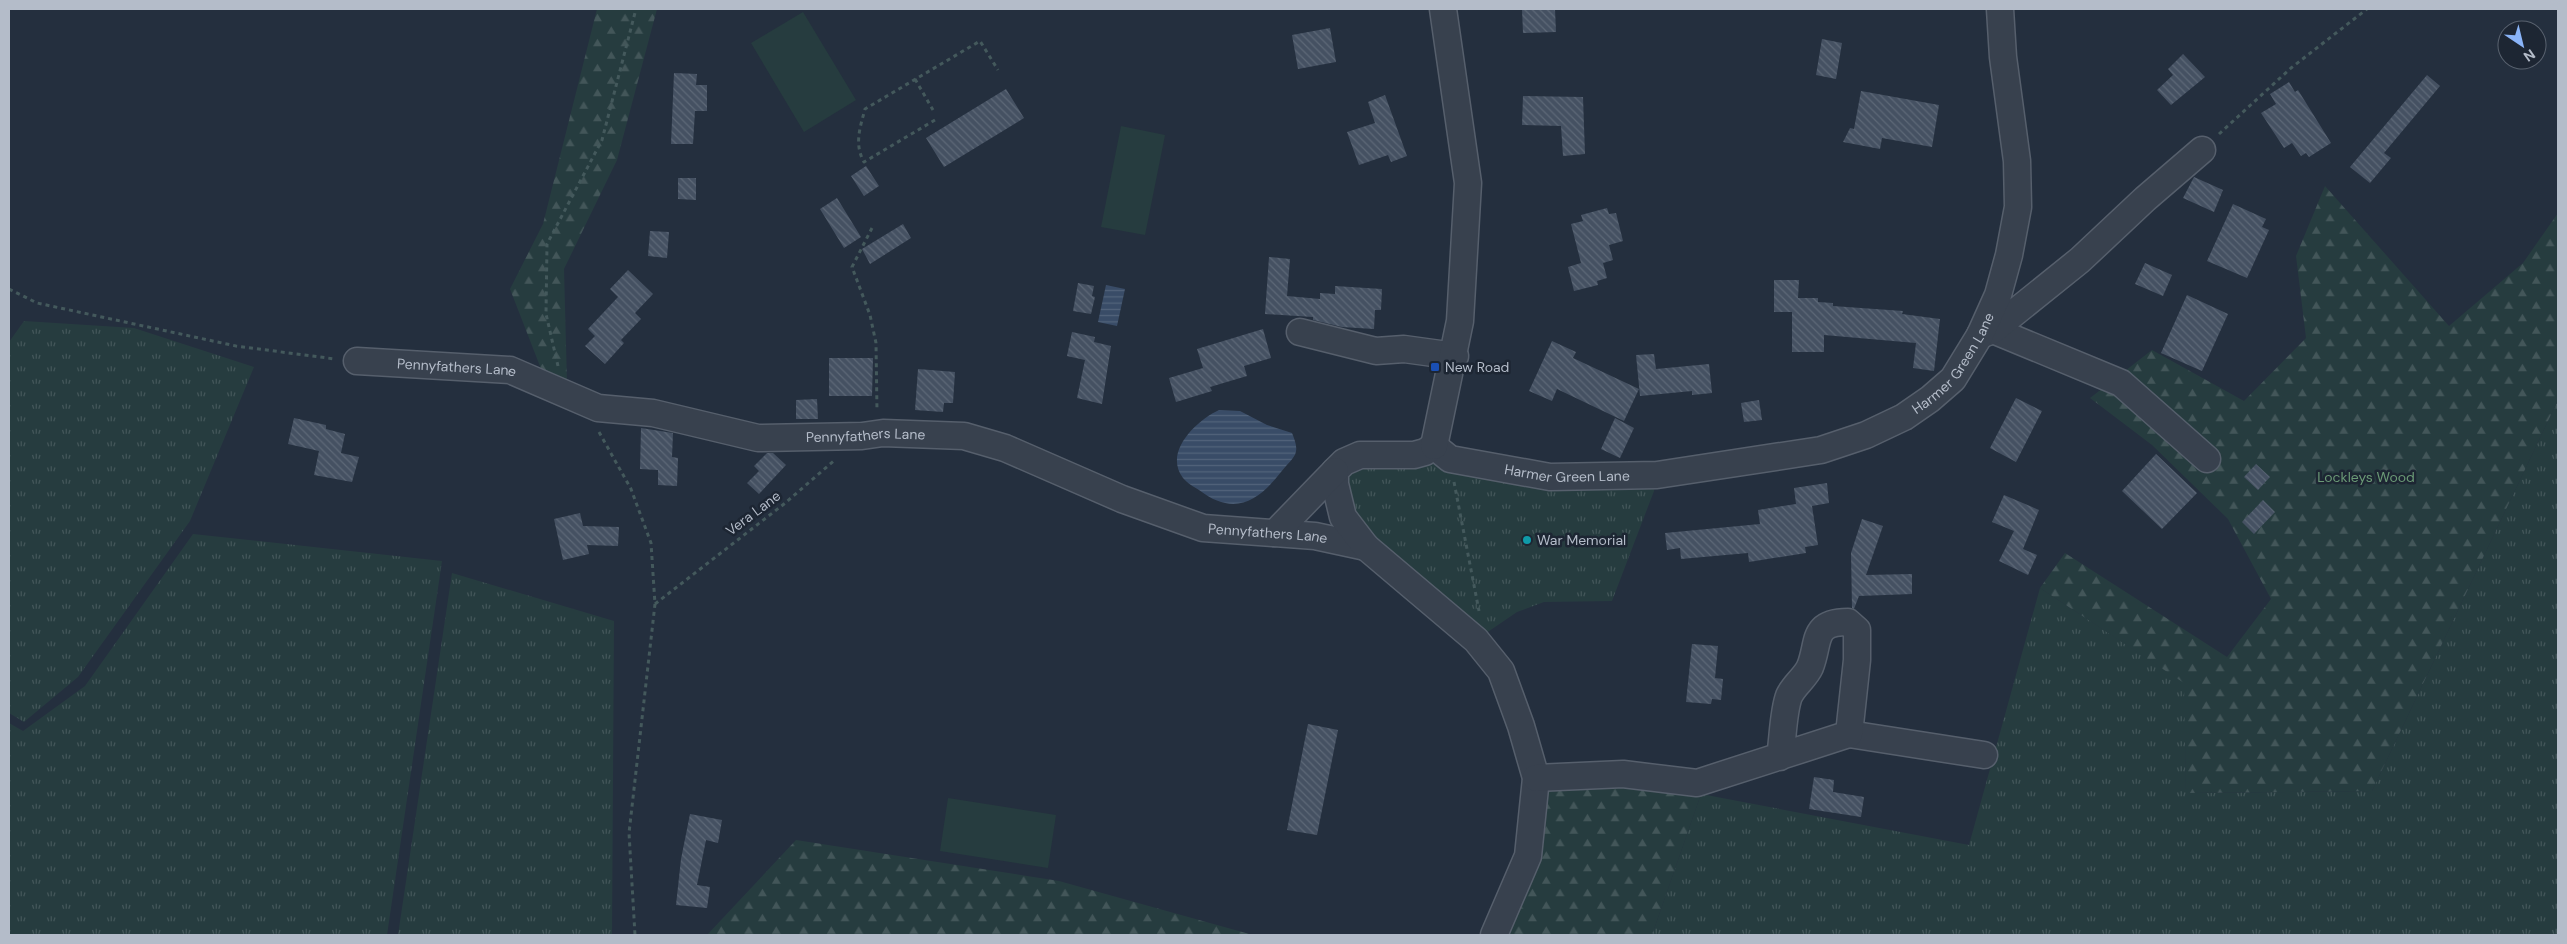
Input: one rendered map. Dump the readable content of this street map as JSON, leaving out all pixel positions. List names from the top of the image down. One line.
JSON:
{"streets":{"street":["Harmer Green Lane","Pennyfathers Lane"],"path":["Vera Lane"]},"crossings":[["Pennyfathers Lane","Vera Lane"]],"parks":["Lockleys Wood"],"places":{"transit":["New Road"],"other":["War Memorial"]},"north":"bottom right"}
